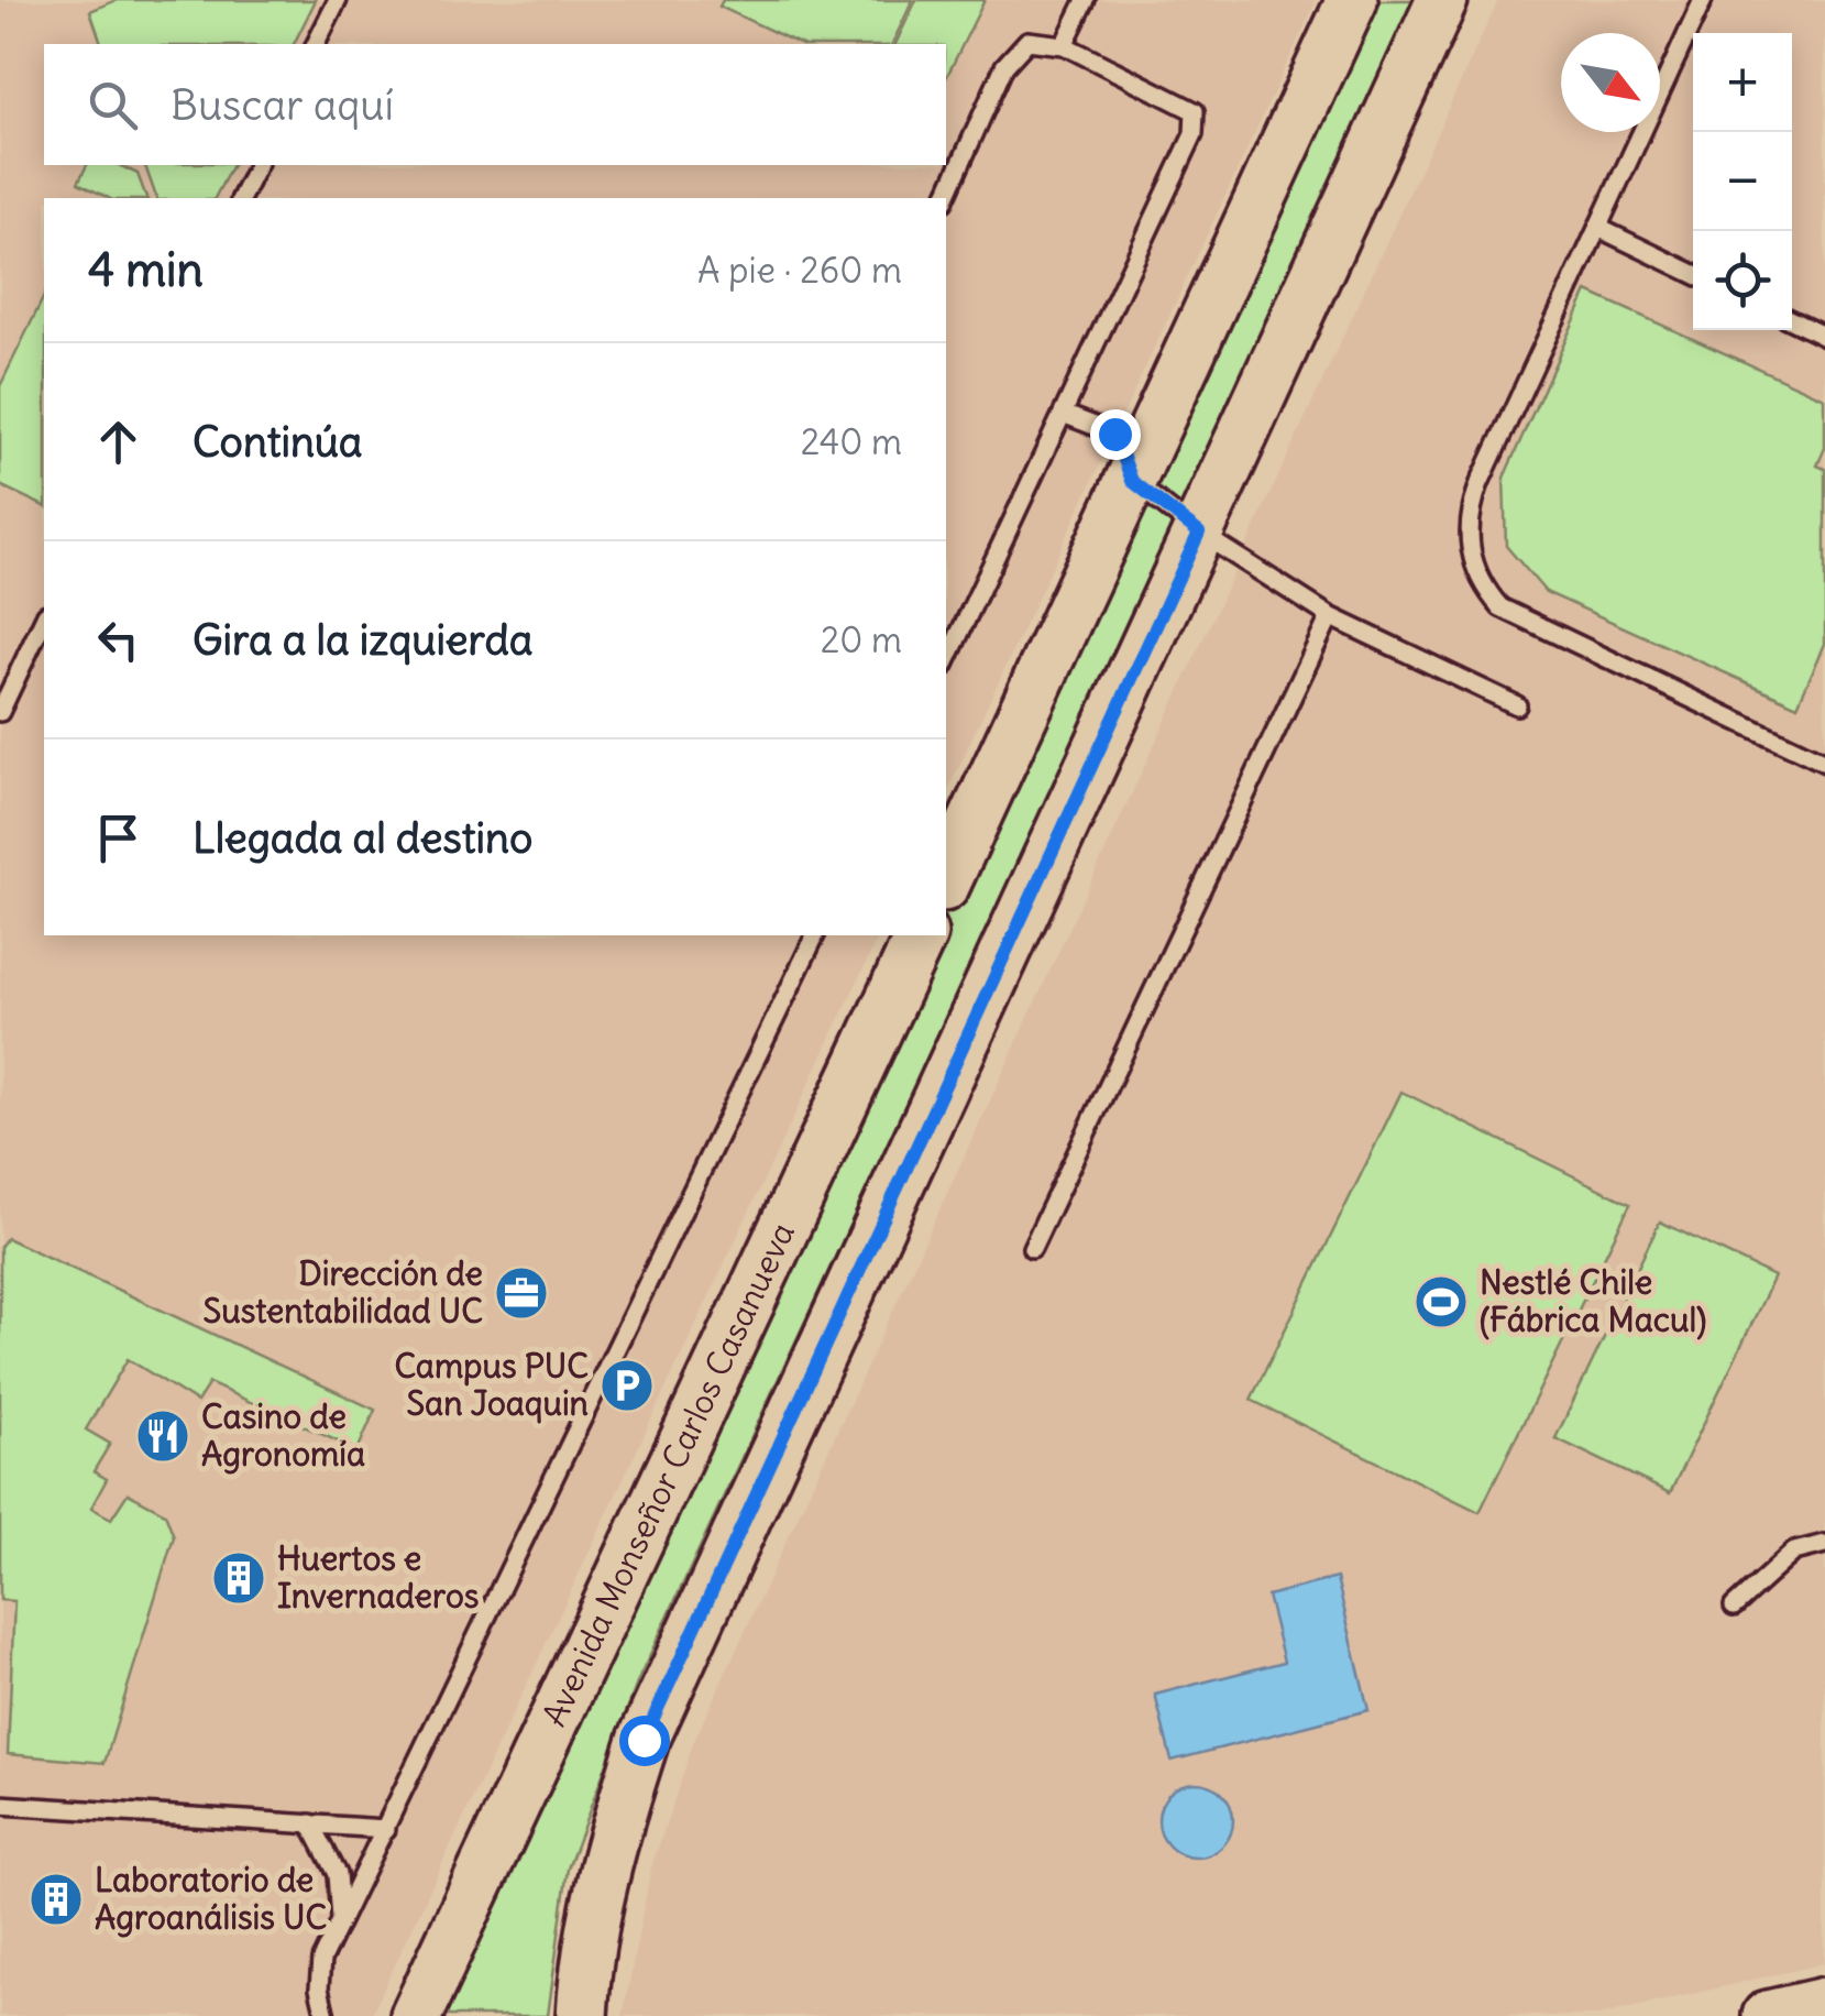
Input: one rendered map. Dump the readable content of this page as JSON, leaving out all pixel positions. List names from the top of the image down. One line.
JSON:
{"streets":{"main road":["Avenida Monseñor Carlos Casanueva"]},"places":{"office":["Dirección de Sustentabilidad UC"],"sports":["Nestlé Chile (Fábrica Macul)"],"parking":["Campus PUC San Joaquin"],"restaurant":["Casino de Agronomía"],"building":["Huertos e Invernaderos","Laboratorio de Agroanálisis UC"]},"north":"bottom right","page":{"map_buttons":["+","−"],"search":"Buscar aquí","heading":["4 min","A pie · 260 m"],"list":[["Continúa","240 m"],["Gira a la izquierda","20 m"],"Llegada al destino"]}}
